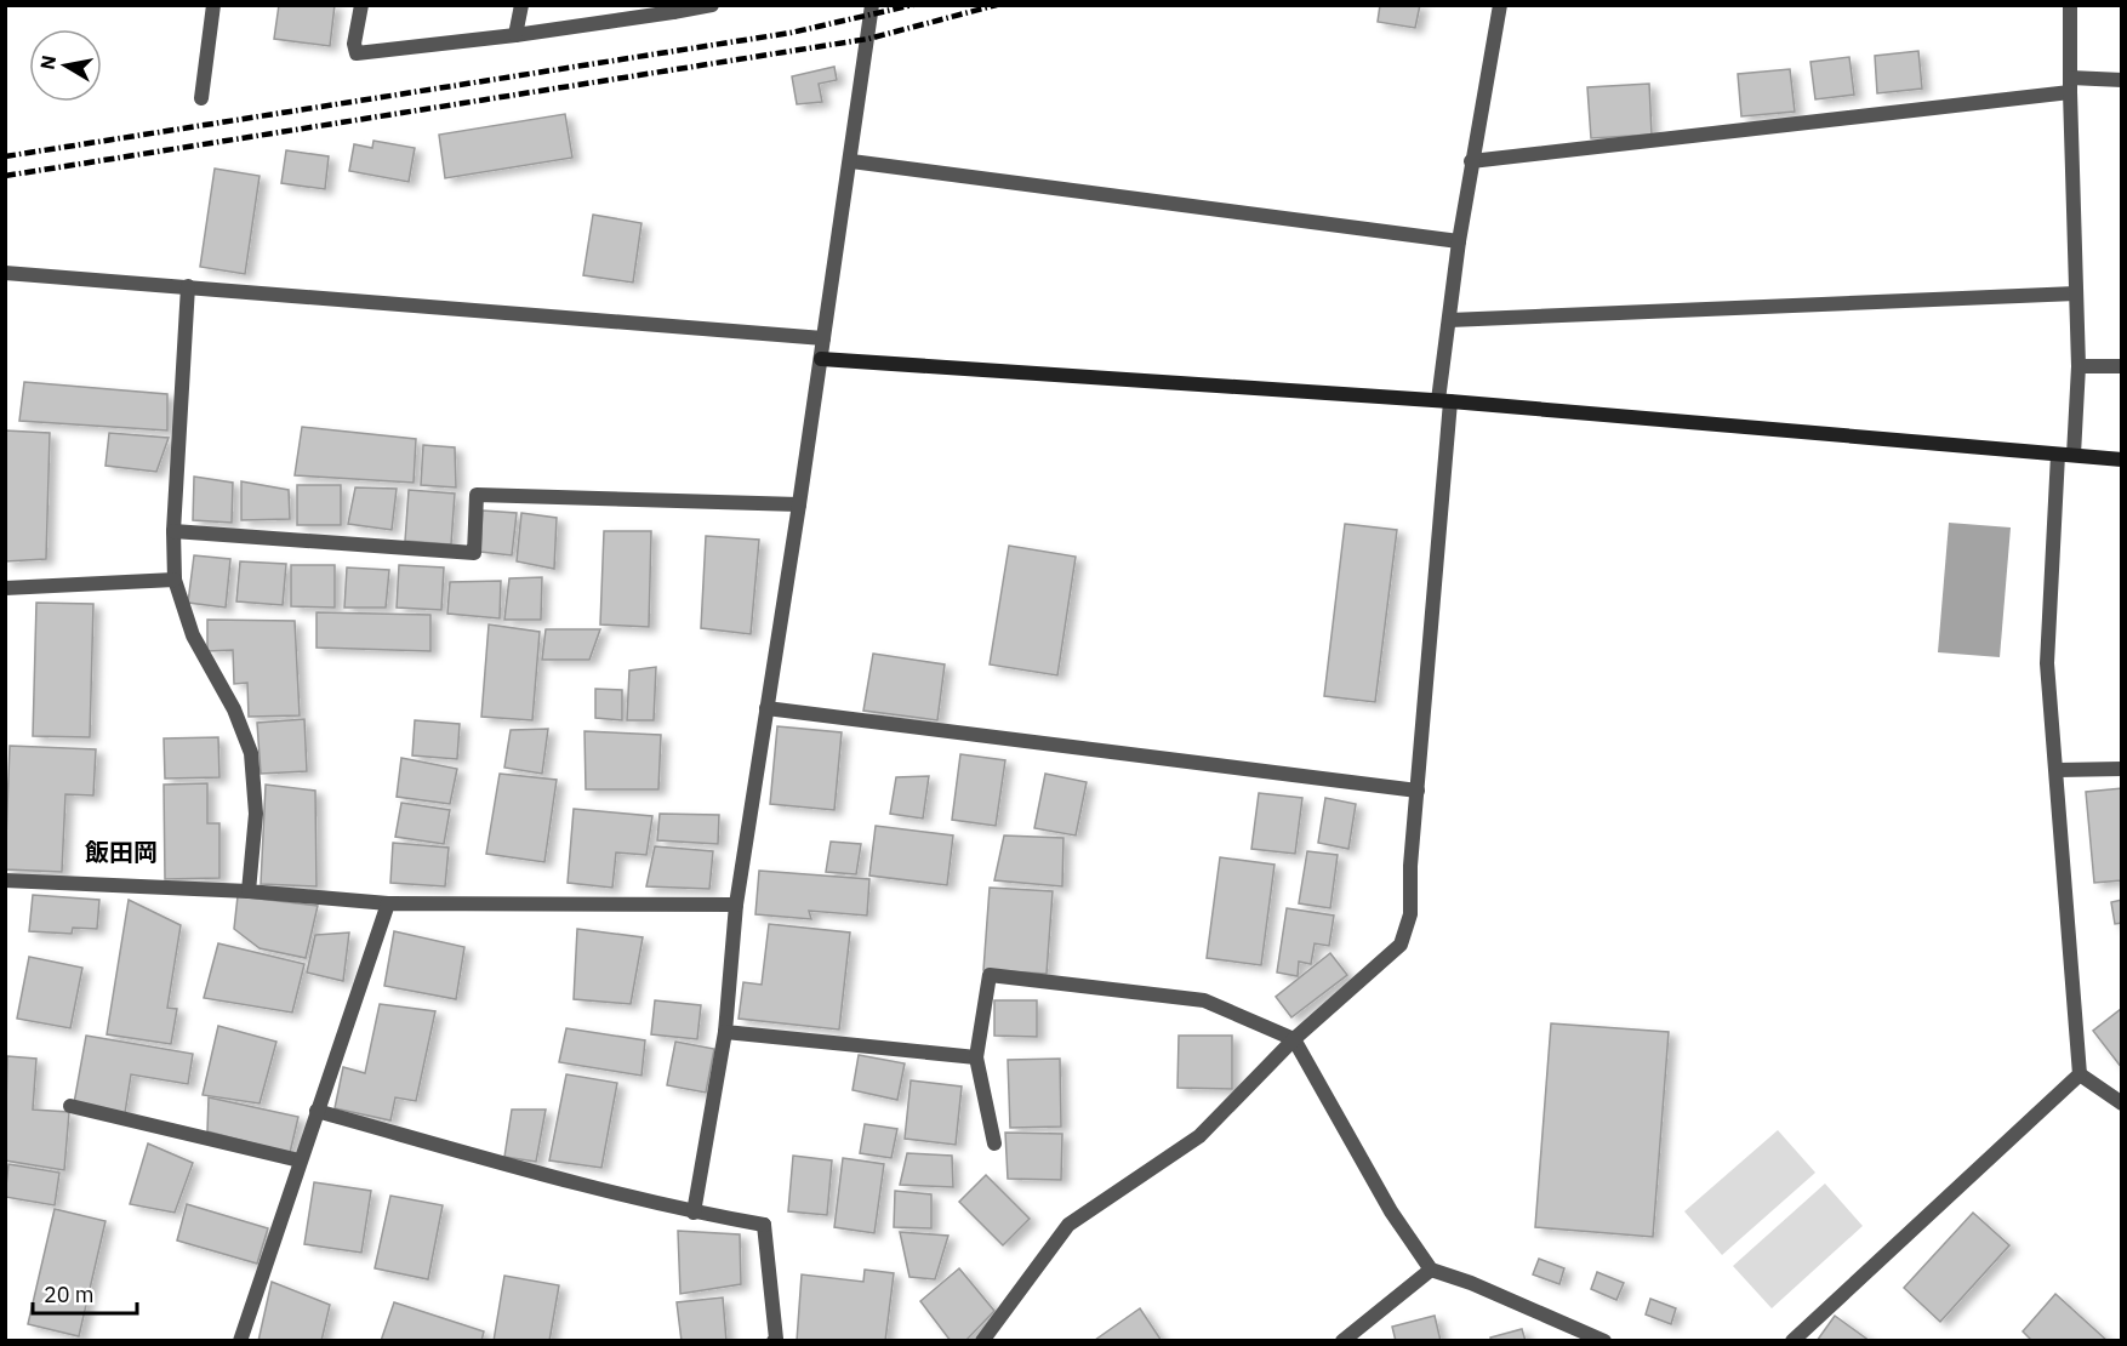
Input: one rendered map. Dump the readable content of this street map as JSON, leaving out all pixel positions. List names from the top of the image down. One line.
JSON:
{"districts":["飯田岡"],"scale_bar":"20 m","north":"left"}
